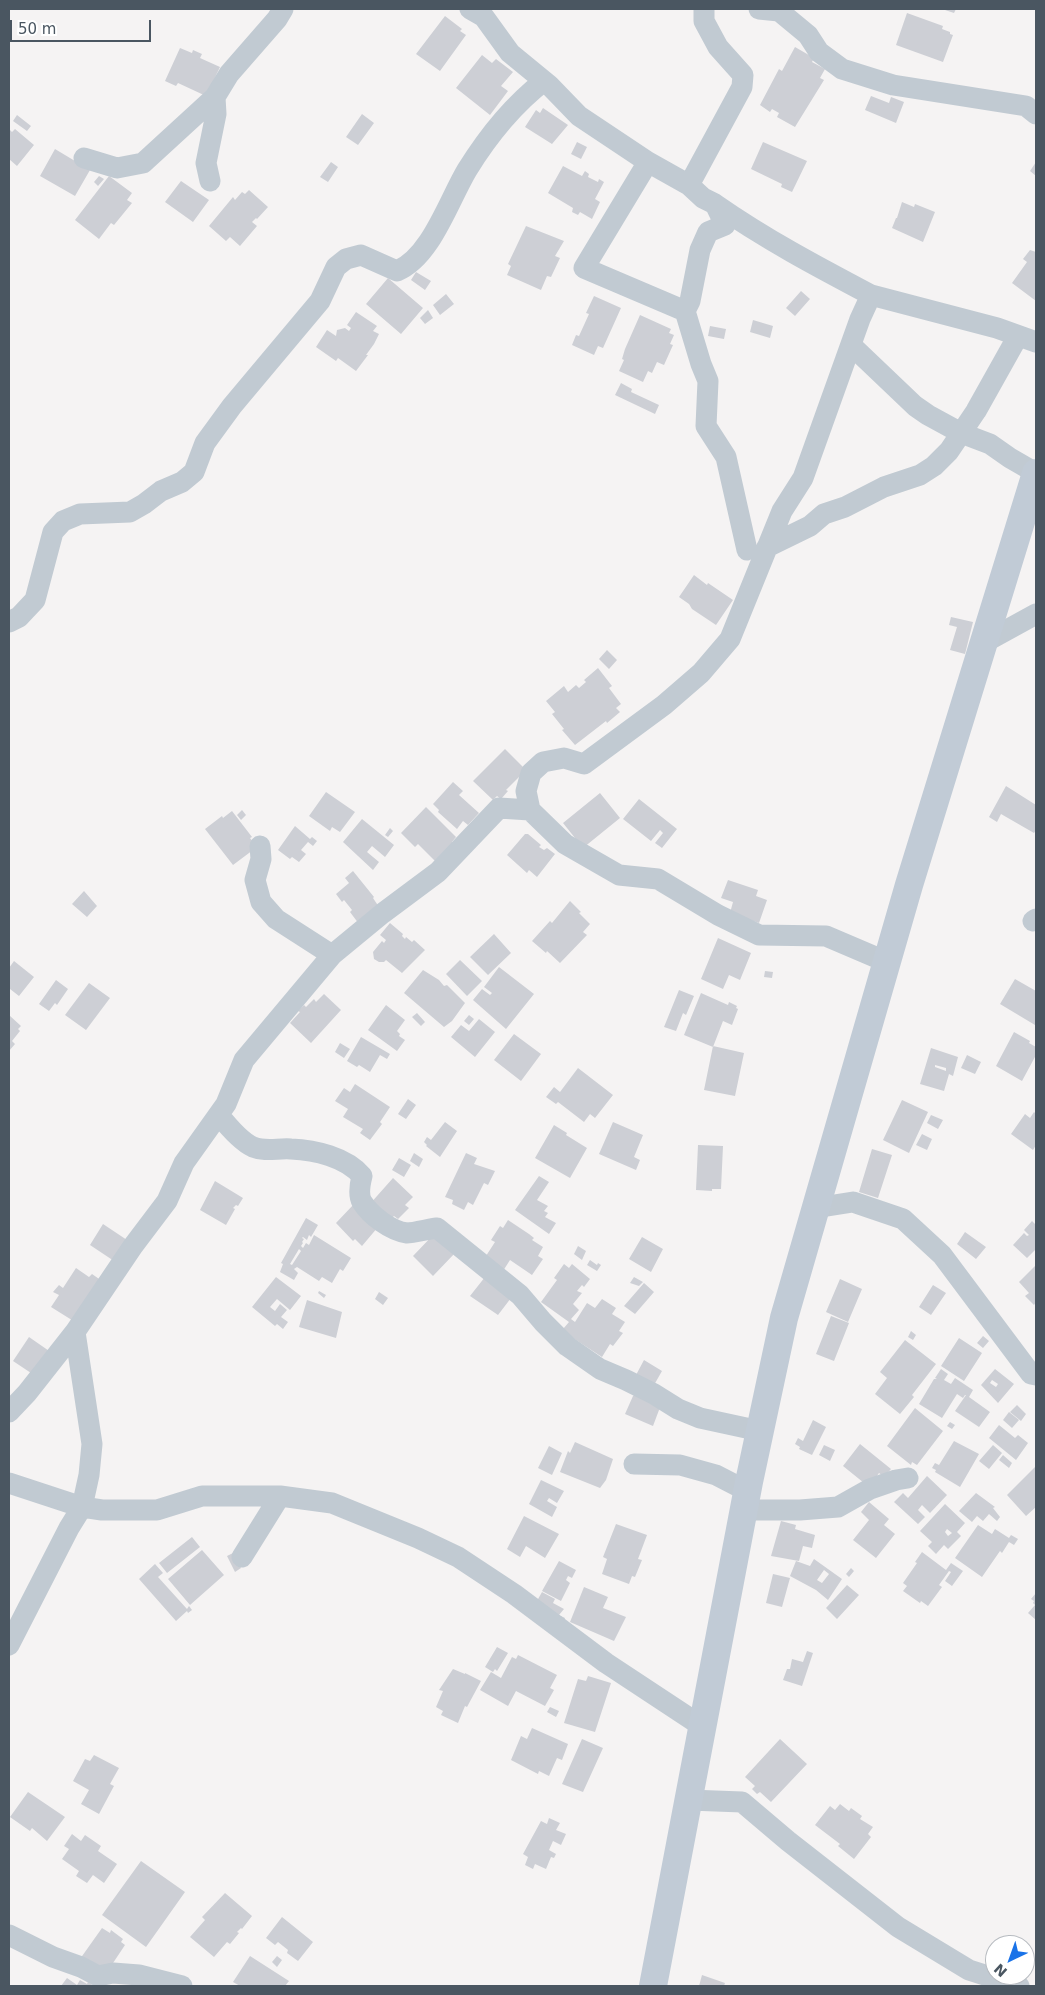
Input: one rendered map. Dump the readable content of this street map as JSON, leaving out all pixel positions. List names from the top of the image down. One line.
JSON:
{"scale_bar":"50 m","north":"bottom left"}
